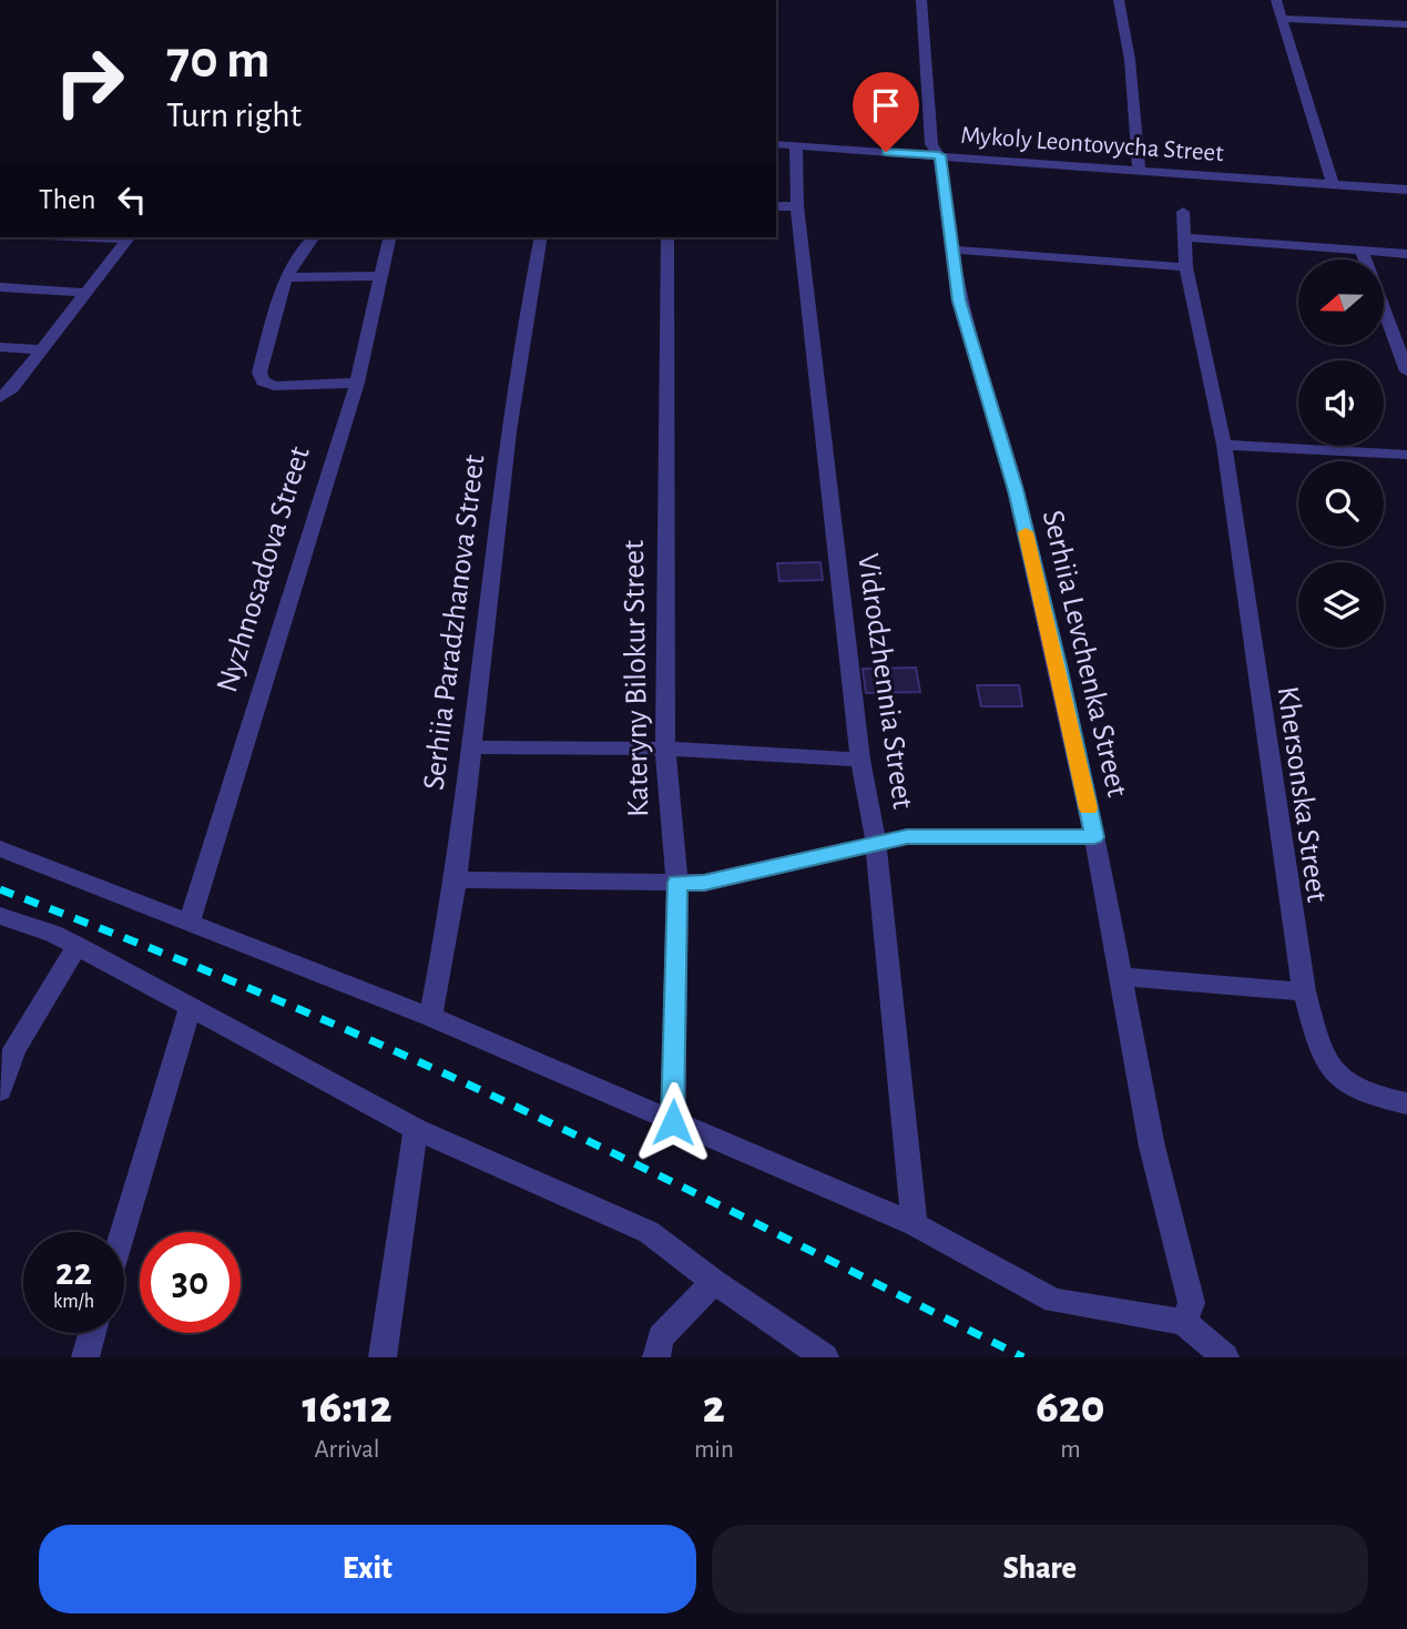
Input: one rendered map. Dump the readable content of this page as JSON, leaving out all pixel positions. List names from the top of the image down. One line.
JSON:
{"streets":{"street":["Mykoly Leontovycha Street","Nyzhnosadova Street","Serhiia Paradzhanova Street","Serhiia Levchenka Street","Kateryny Bilokur Street","Vidrodzhennia Street","Khersonska Street"]},"crossings":[["Mykoly Leontovycha Street","Serhiia Levchenka Street"],["Mykoly Leontovycha Street","Vidrodzhennia Street"]],"north":"left","page":{"turn":["70 m","Turn right"],"then":"Then","speed":"22 km/h","limit":"30","eta":["16:12","Arrival","2","min","620","m"],"buttons":["Exit","Share"]}}
